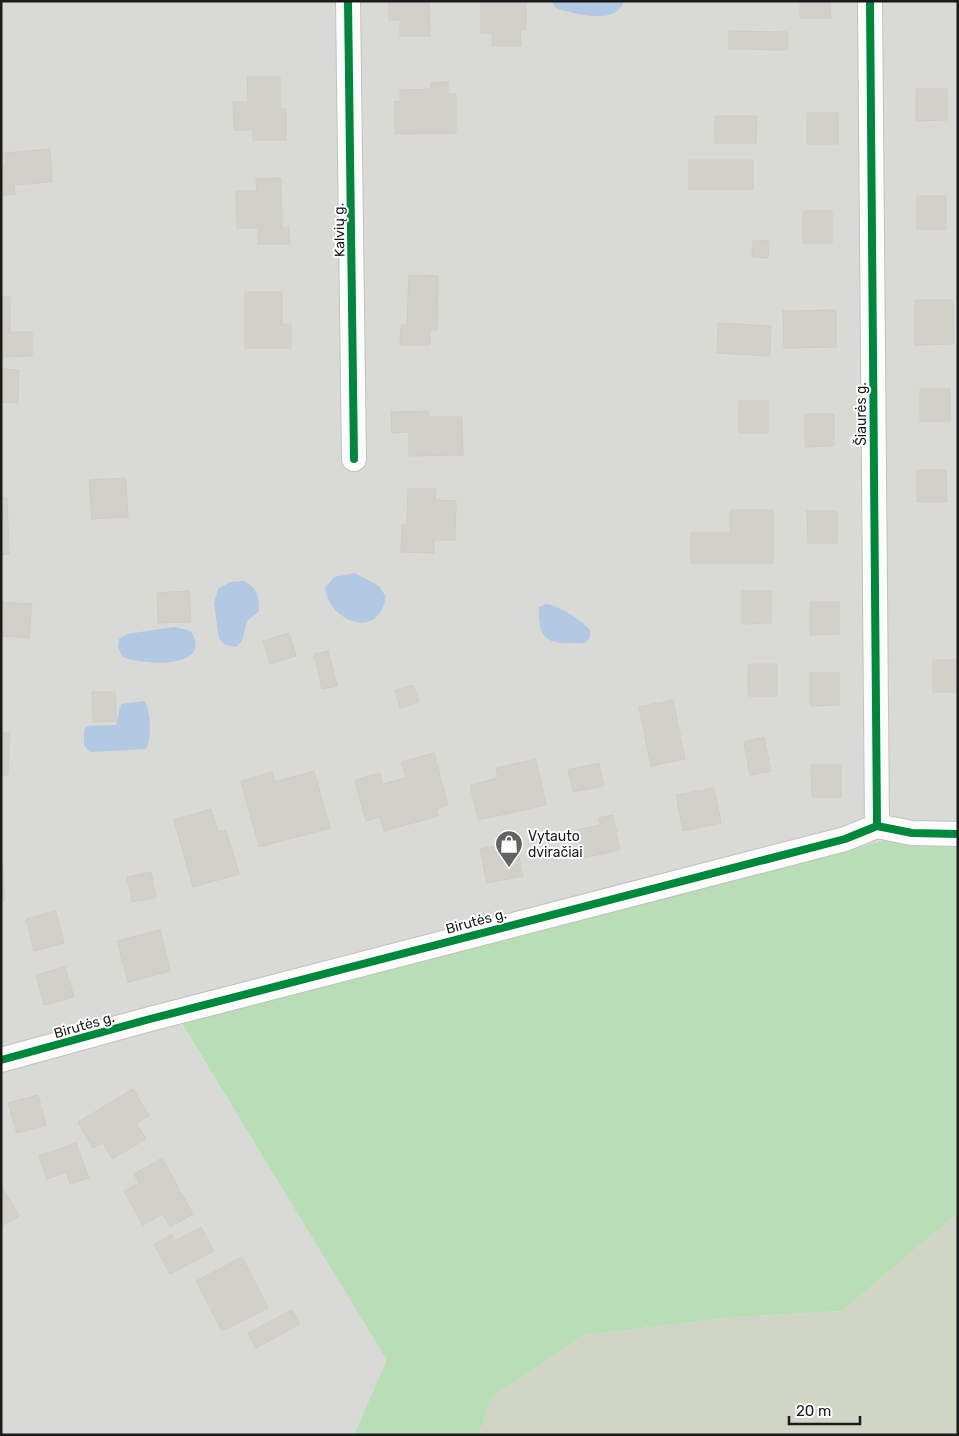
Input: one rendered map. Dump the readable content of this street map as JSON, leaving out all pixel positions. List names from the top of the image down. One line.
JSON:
{"streets":{"street":["Kalvių g.","Šiaurės g.","Birutės g."]},"crossings":[["Šiaurės g.","Birutės g."]],"places":{"shop":["Vytauto dviračiai"]},"scale_bar":"20 m"}
